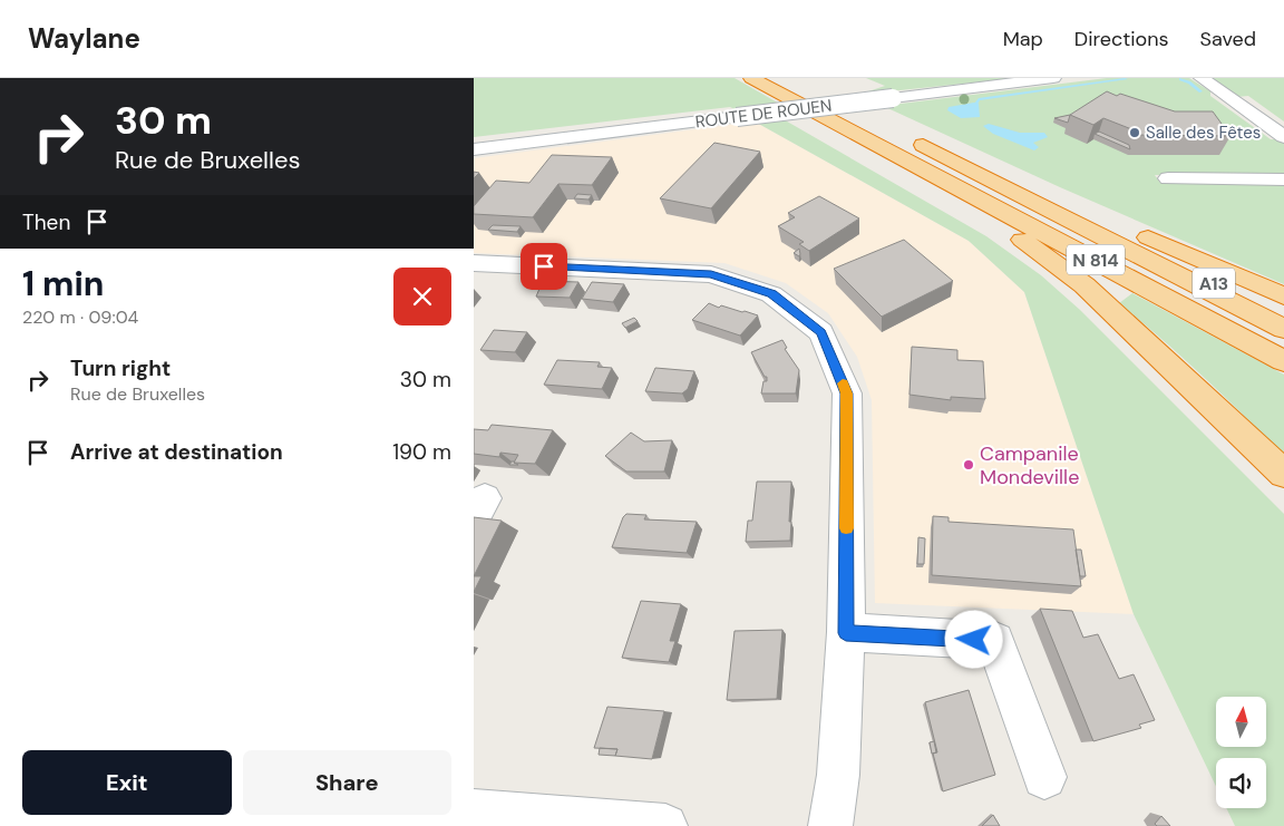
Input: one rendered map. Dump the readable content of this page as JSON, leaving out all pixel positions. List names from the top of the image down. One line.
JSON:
{"streets":{"highway":["N 814","A13"],"street":["ROUTE DE ROUEN"]},"crossings":[["N 814","A13"]],"places":["Salle des Fêtes","Campanile Mondeville"],"north":"top","page":{"header":"Waylane","nav":["Map","Directions","Saved"],"turn":["30 m","Rue de Bruxelles"],"then":"Then","heading":["1 min","220 m · 09:04"],"list":[{"name":"Turn right","note":"Rue de Bruxelles","value":"30 m"},{"name":"Arrive at destination","value":"190 m"}],"buttons":["Exit","Share"]}}
